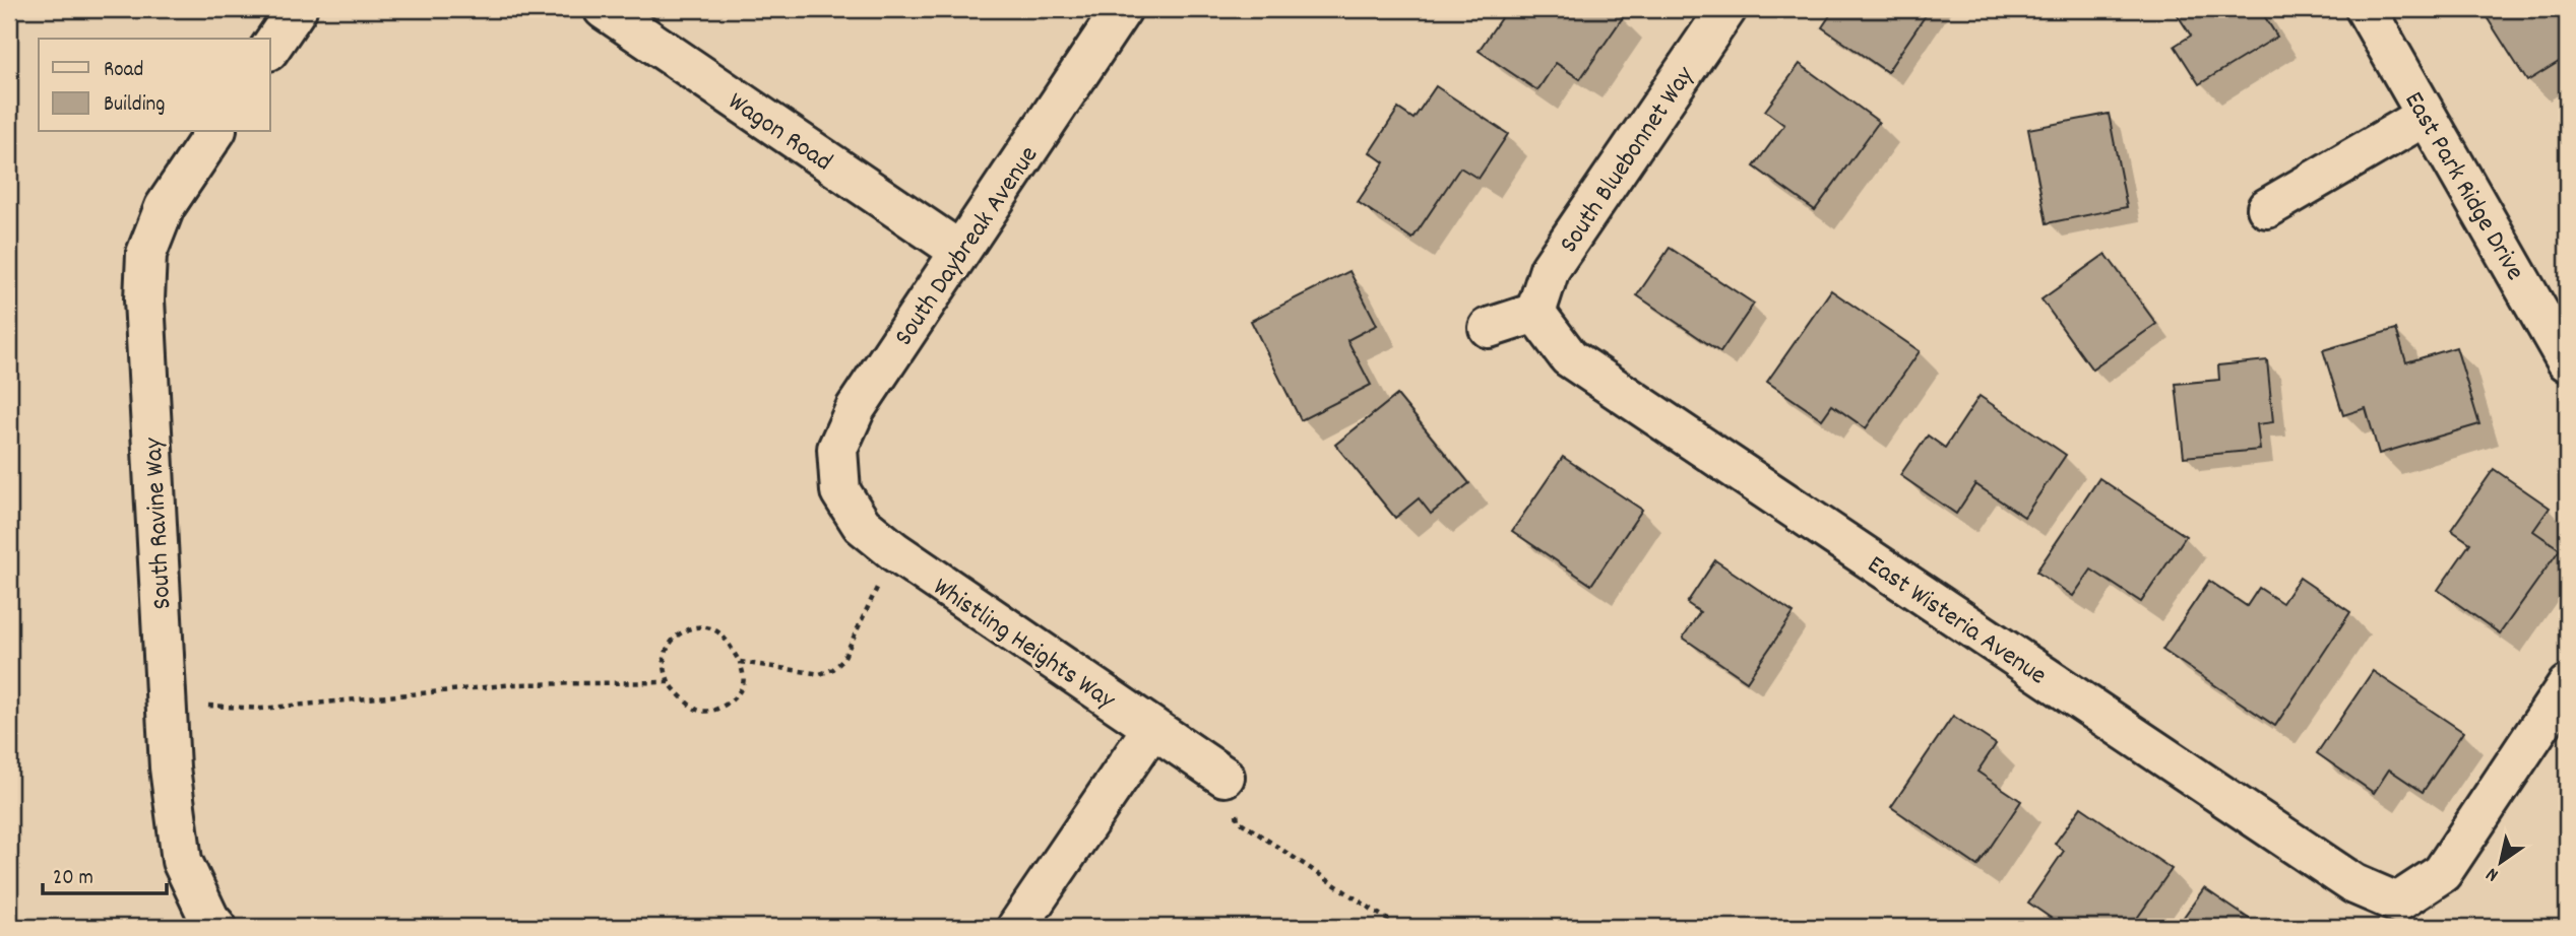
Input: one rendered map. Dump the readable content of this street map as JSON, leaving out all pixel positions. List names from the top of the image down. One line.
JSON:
{"streets":{"street":["Wagon Road","South Bluebonnet Way","East Park Ridge Drive","South Daybreak Avenue","South Ravine Way","East Wisteria Avenue","Whistling Heights Way"]},"crossings":[["Wagon Road","South Daybreak Avenue"],["South Bluebonnet Way","East Wisteria Avenue"],["South Daybreak Avenue","Whistling Heights Way"]],"legend":["Road","Building"],"scale_bar":"20 m","north":"bottom left"}
